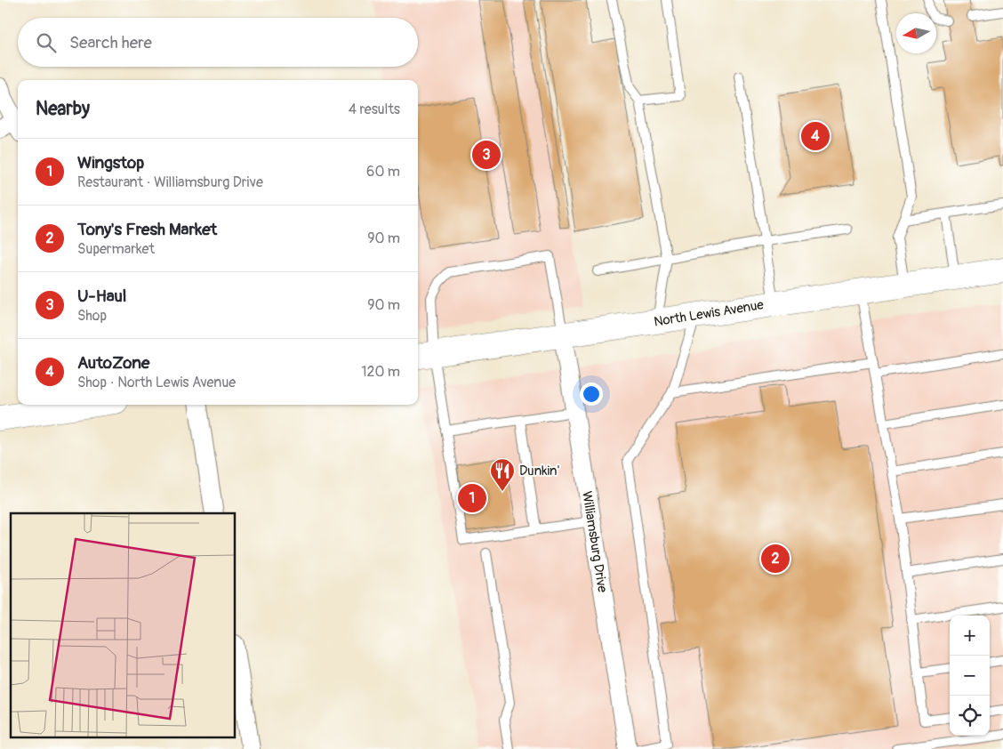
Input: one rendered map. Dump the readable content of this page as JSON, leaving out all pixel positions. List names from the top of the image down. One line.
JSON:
{"streets":{"main road":["North Lewis Avenue"],"street":["Williamsburg Drive"]},"crossings":[["North Lewis Avenue","Williamsburg Drive"]],"places":{"restaurant":["Dunkin'"]},"north":"left","page":{"search":"Search here","heading":["Nearby","4 results"],"pins":["4","3","1","2"],"list":[{"mark":"1","name":"Wingstop","note":"Restaurant · Williamsburg Drive","value":"60 m"},{"mark":"2","name":"Tony's Fresh Market","note":"Supermarket","value":"90 m"},{"mark":"3","name":"U-Haul","note":"Shop","value":"90 m"},{"mark":"4","name":"AutoZone","note":"Shop · North Lewis Avenue","value":"120 m"}],"map_buttons":["+","−"]}}
